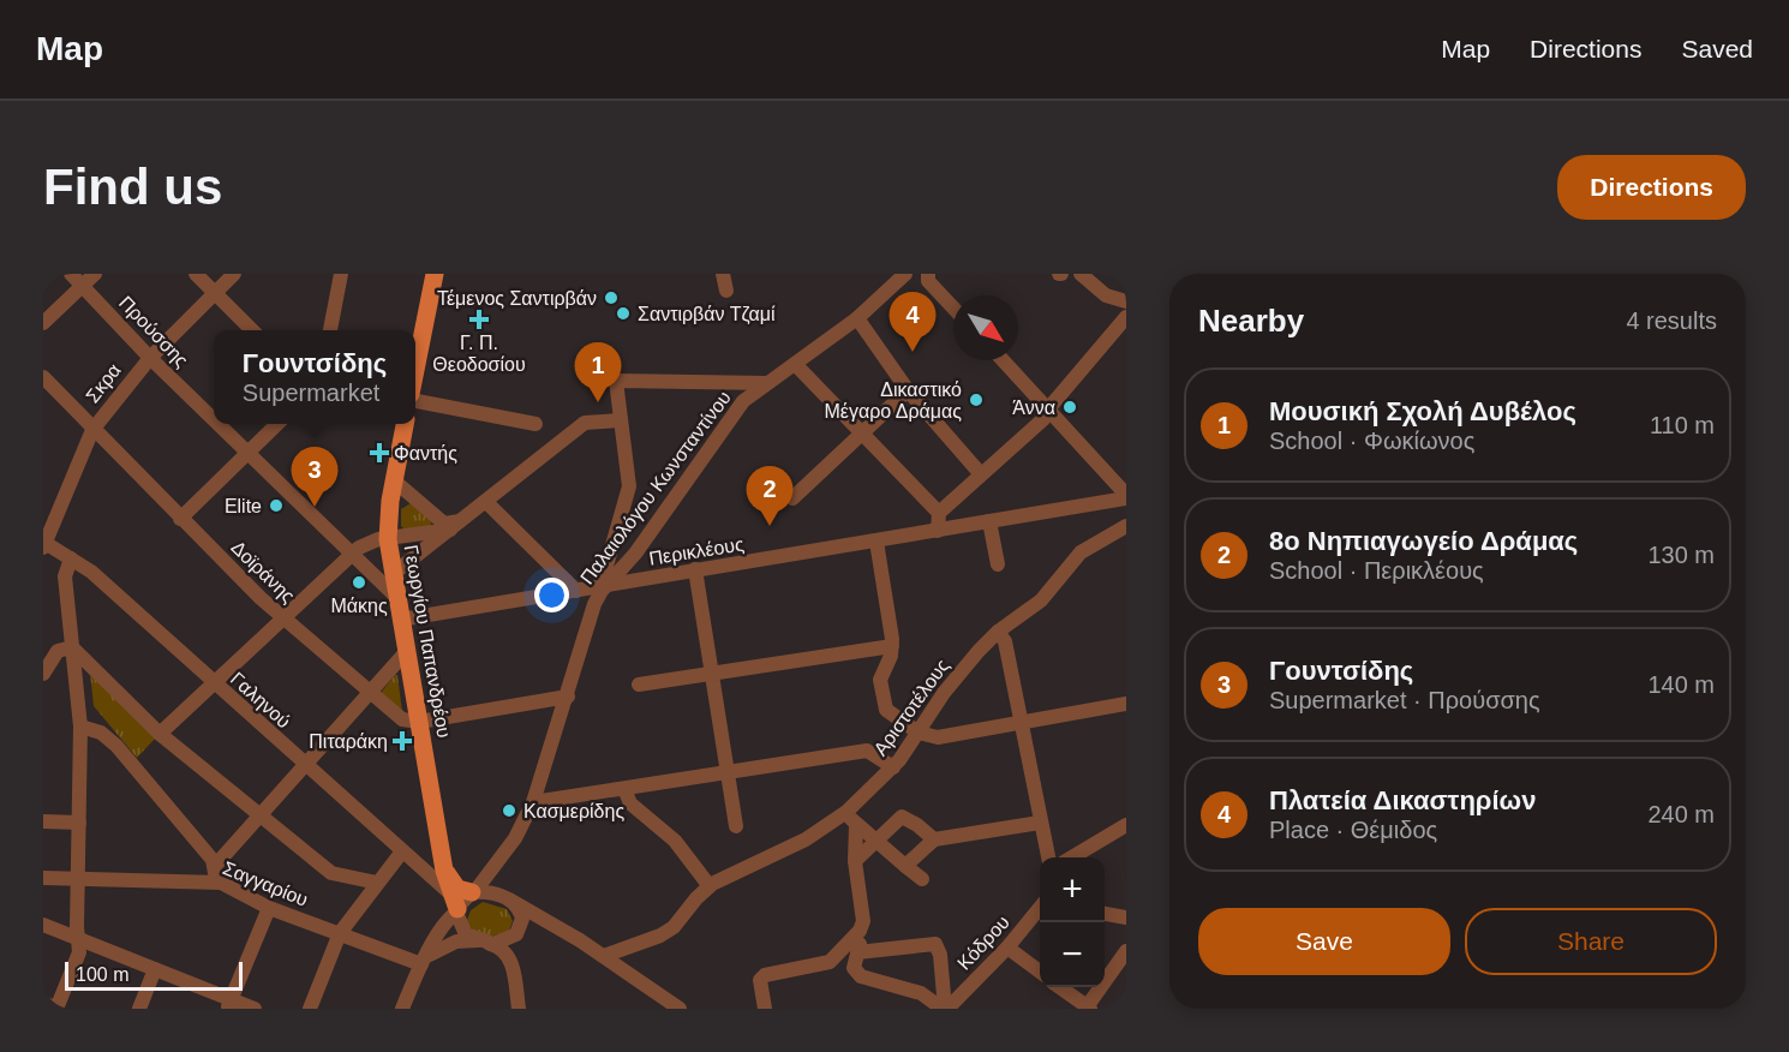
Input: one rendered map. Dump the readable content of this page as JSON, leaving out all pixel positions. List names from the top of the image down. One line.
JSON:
{"streets":{"main road":["Γεωργίου Παπανδρέου"],"street":["Προύσσης","Σκρα","Παλαιολόγου Κωνσταντίνου","Περικλέους","Δοϊράνης","Γαληνού","Αριστοτέλους","Σαγγαρίου","Κόδρου"]},"crossings":[["Προύσσης","Σκρα"],["Προύσσης","Γεωργίου Παπανδρέου"],["Σκρα","Δοϊράνης"],["Σκρα","Γαληνού"],["Παλαιολόγου Κωνσταντίνου","Περικλέους"],["Παλαιολόγου Κωνσταντίνου","Γεωργίου Παπανδρέου"],["Παλαιολόγου Κωνσταντίνου","Γαληνού"],["Περικλέους","Γεωργίου Παπανδρέου"],["Δοϊράνης","Γεωργίου Παπανδρέου"],["Γεωργίου Παπανδρέου","Γαληνού"]],"places":{"other":["Τέμενος Σαντιρβάν","Σαντιρβάν Τζαμί","Δικαστικό Μέγαρο Δράμας","Άννα","Elite","Μάκης","Κασμερίδης"],"health":["Γ. Π. Θεοδοσίου","Φαντής","Πιταράκη"]},"scale_bar":"100 m","north":"bottom right","page":{"header":"Map","nav":["Map","Directions","Saved"],"buttons":["Directions",["Save","Share"]],"title":"Find us","heading":["Nearby","4 results"],"pins":["4","1","3","2"],"popup":["Γουντσίδης","Supermarket"],"list":[{"mark":"1","name":"Μουσική Σχολή Δυβέλος","note":"School · Φωκίωνος","value":"110 m"},{"mark":"2","name":"8ο Νηπιαγωγείο Δράμας","note":"School · Περικλέους","value":"130 m"},{"mark":"3","name":"Γουντσίδης","note":"Supermarket · Προύσσης","value":"140 m"},{"mark":"4","name":"Πλατεία Δικαστηρίων","note":"Place · Θέμιδος","value":"240 m"}],"map_buttons":["+","−"],"scale":"100 m"}}
